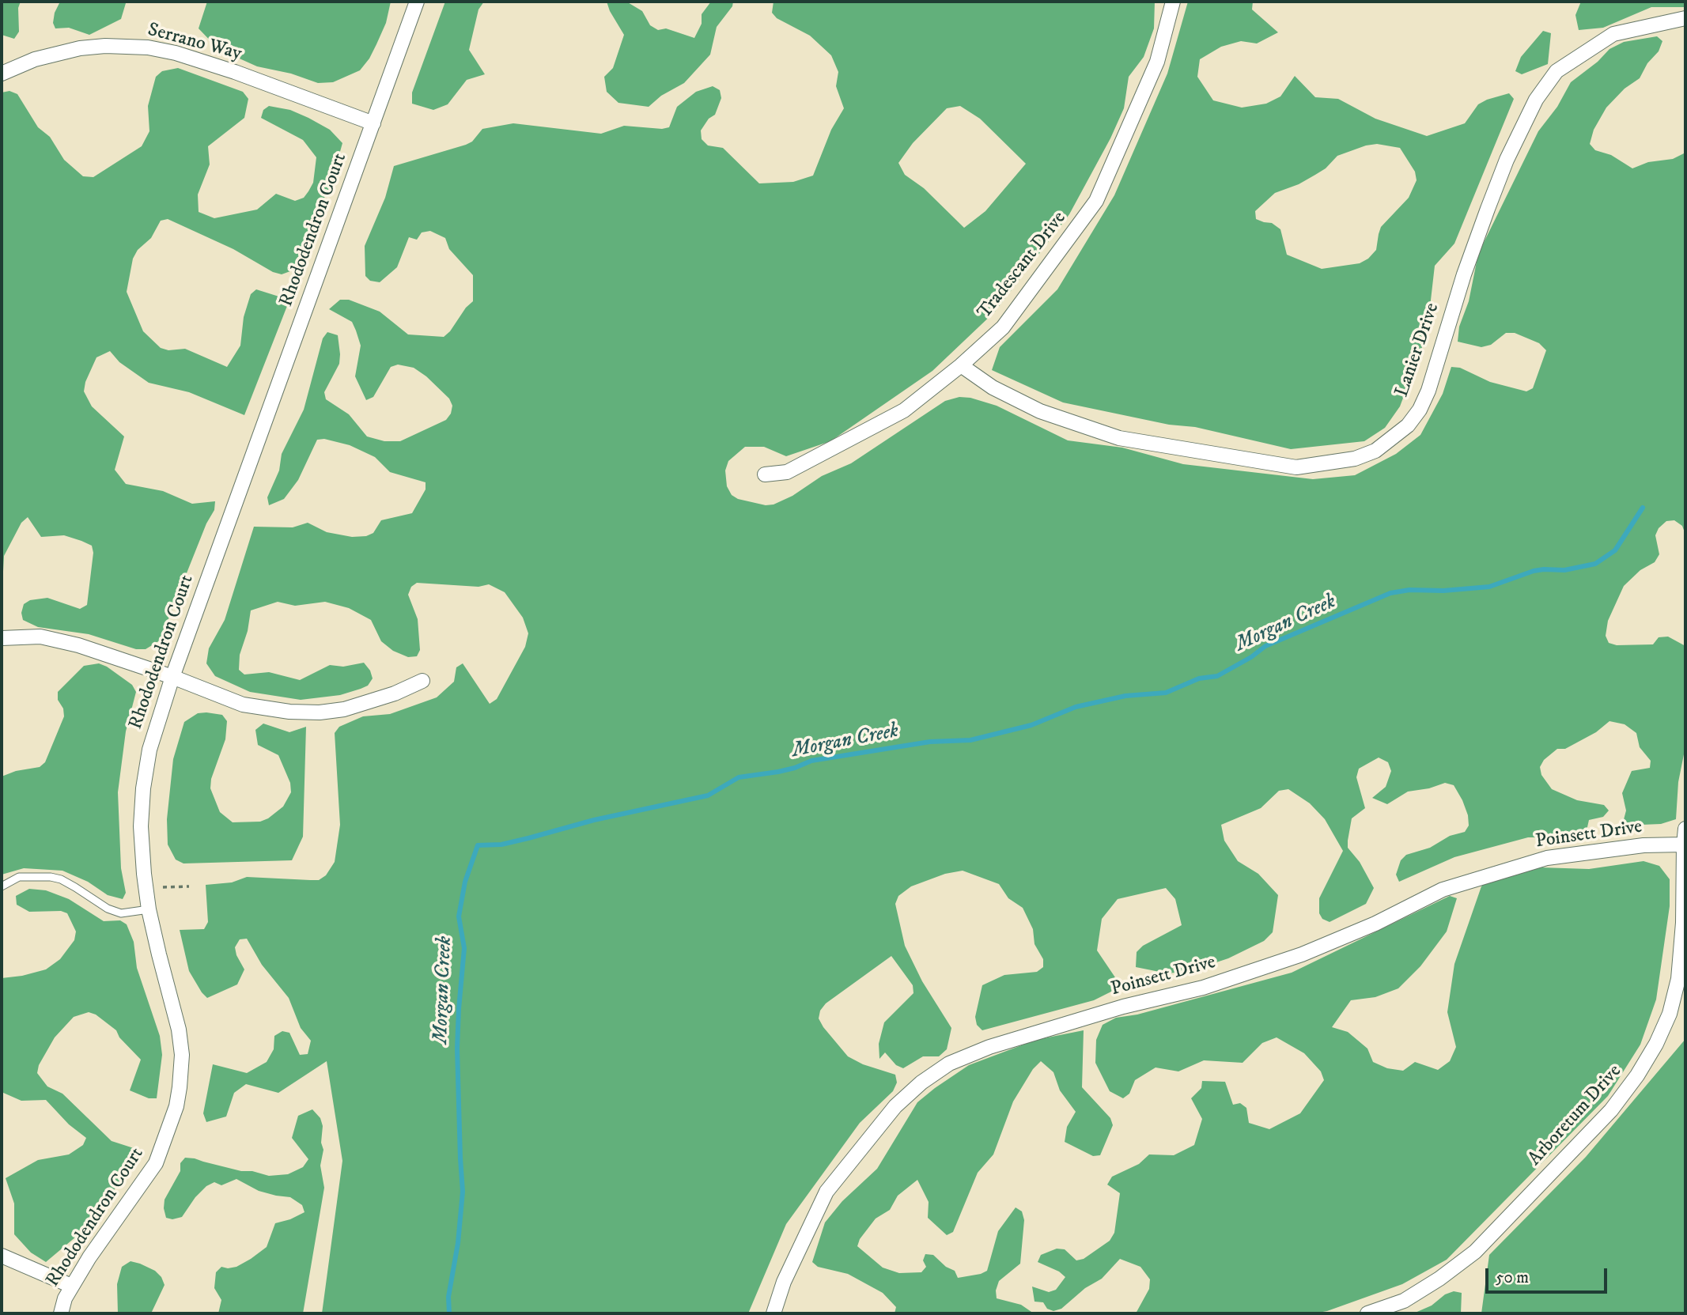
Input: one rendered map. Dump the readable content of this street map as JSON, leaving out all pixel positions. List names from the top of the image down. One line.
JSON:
{"streets":{"street":["Serrano Way","Rhododendron Court","Tradescant Drive","Lanier Drive","Poinsett Drive","Arboretum Drive"]},"crossings":[["Serrano Way","Rhododendron Court"],["Tradescant Drive","Lanier Drive"],["Poinsett Drive","Arboretum Drive"]],"water":["Morgan Creek"],"scale_bar":"50 m"}
